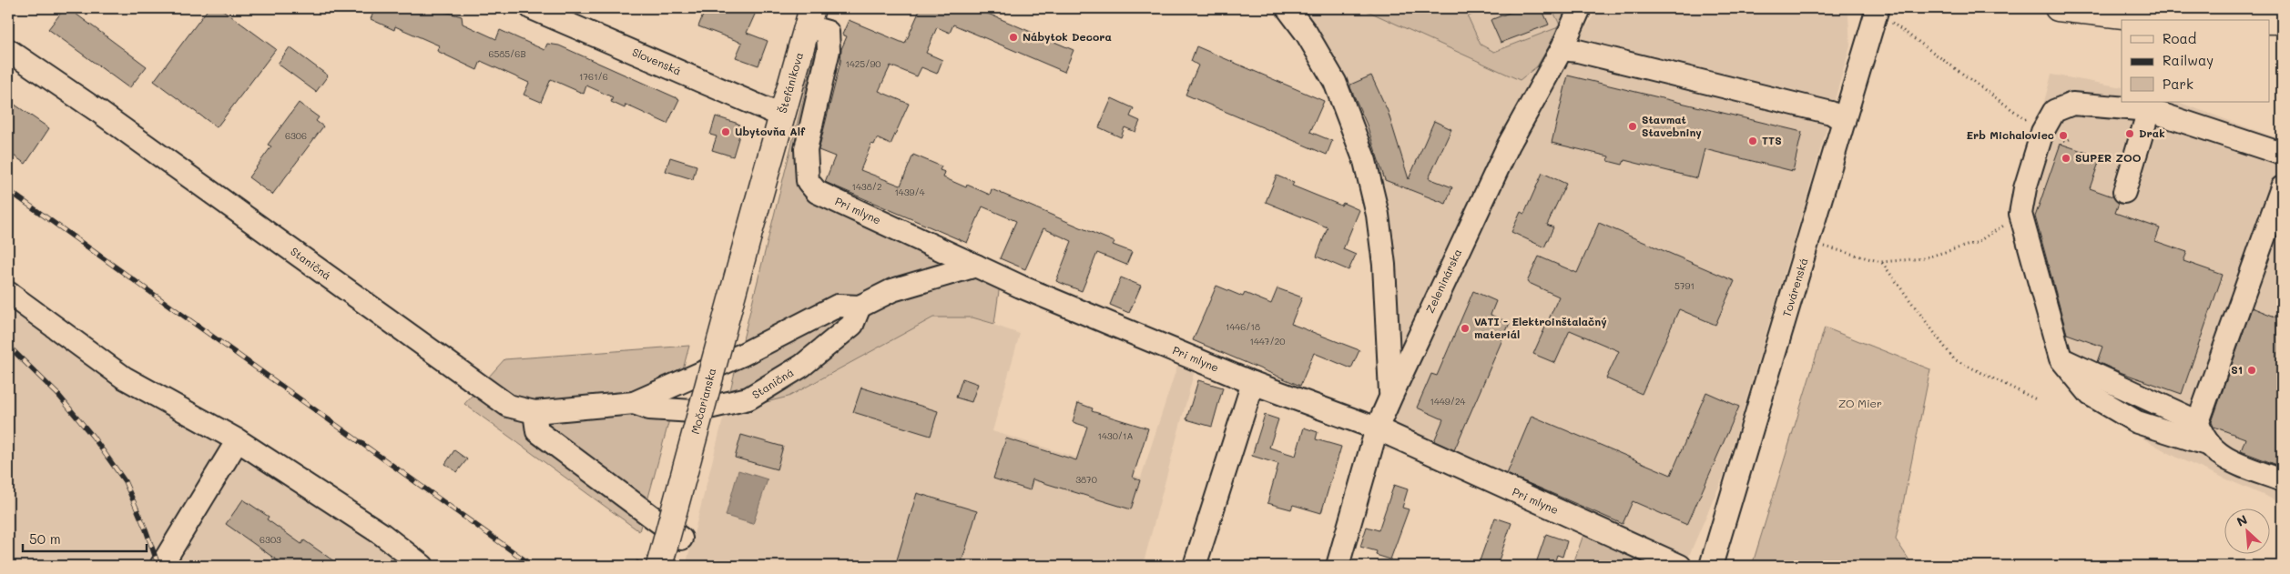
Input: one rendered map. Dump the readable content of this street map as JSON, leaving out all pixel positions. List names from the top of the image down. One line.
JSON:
{"streets":{"main road":["Štefánikova","Močarianska"],"street":["Slovenská","Pri mlyne","Staničná","Zeleninárska","Továrenská"]},"crossings":[["Slovenská","Štefánikova"],["Štefánikova","Pri mlyne"],["Štefánikova","Močarianska"],["Pri mlyne","Staničná"],["Pri mlyne","Zeleninárska"]],"parks":["ZO Mier"],"places":["Nábytok Decora","Stavmat Stavebniny","Ubytovňa Alf","Drak","Erb Michaloviec","TTS","SUPER ZOO","VATI - Elektroinštalačný materiál","S1"],"house_numbers":["6585/6B","1425/90","1761/6","6306","1438/2","1439/4","5791","1446/18","1447/20","1449/24","1430/1A","3870","6303"],"legend":["Road","Railway","Park"],"scale_bar":"50 m","north":"top left"}
